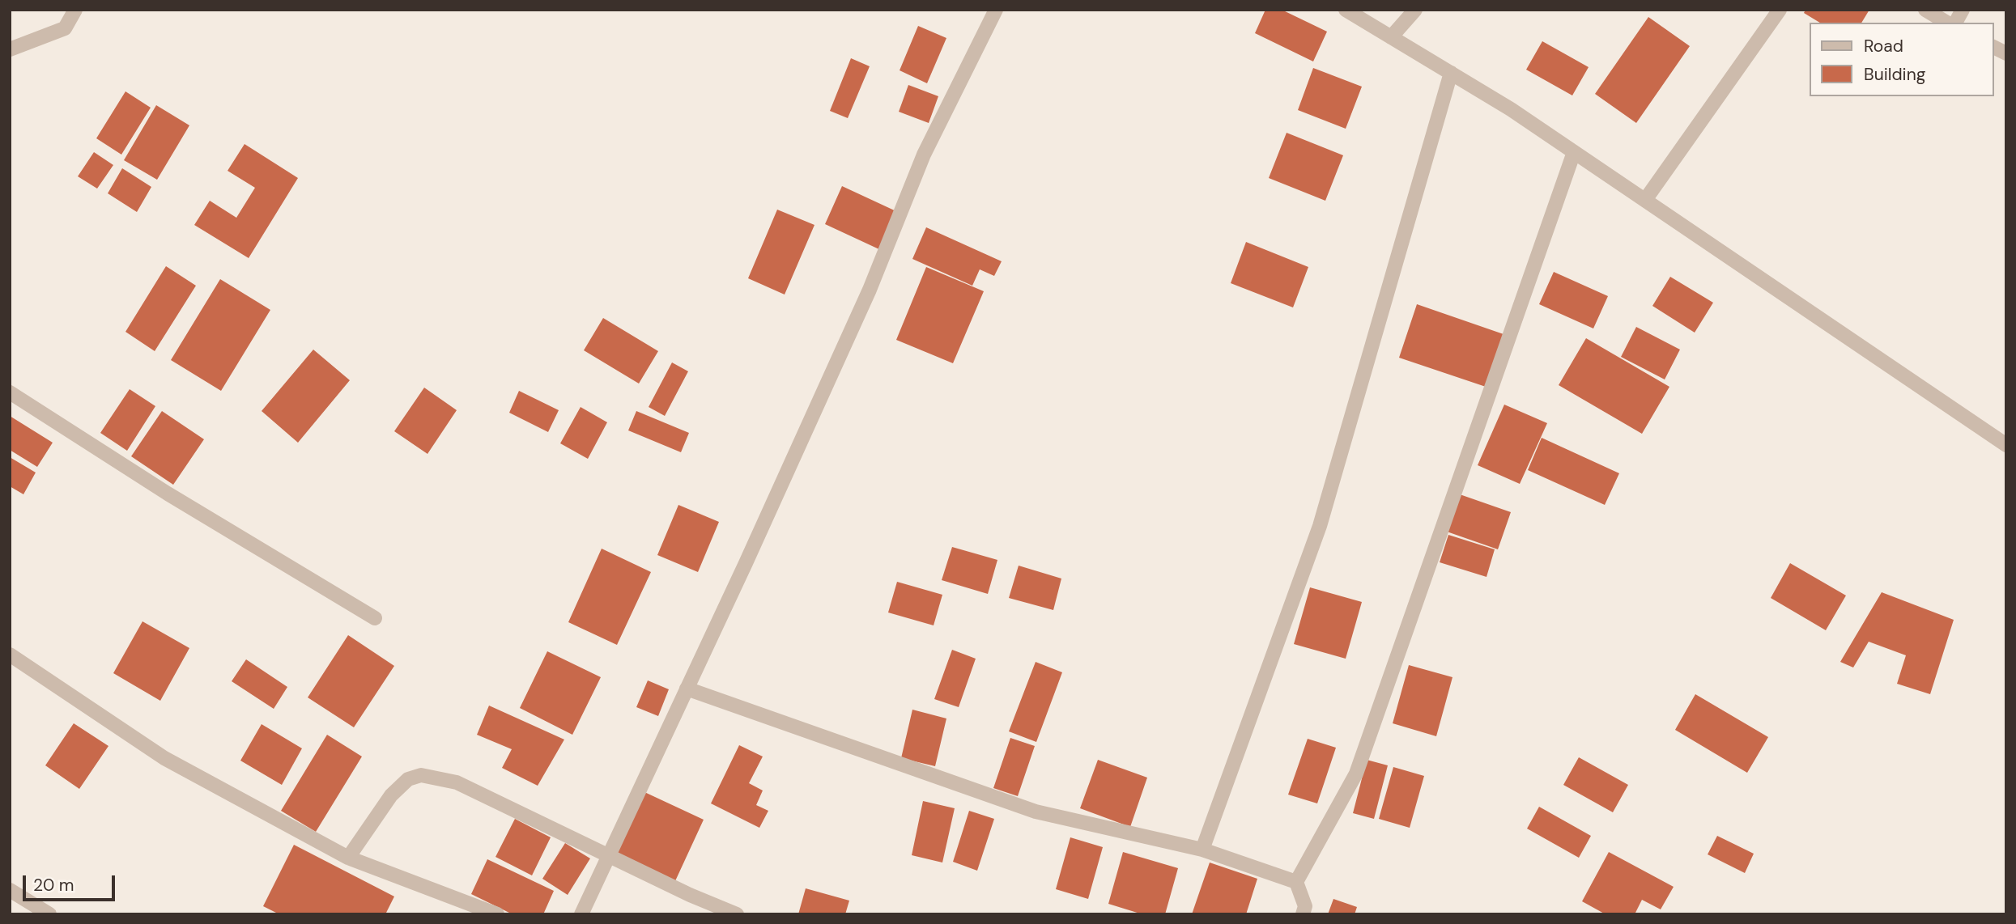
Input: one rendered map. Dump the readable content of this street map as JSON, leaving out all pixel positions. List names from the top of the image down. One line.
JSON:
{"legend":["Road","Building"],"scale_bar":"20 m"}
